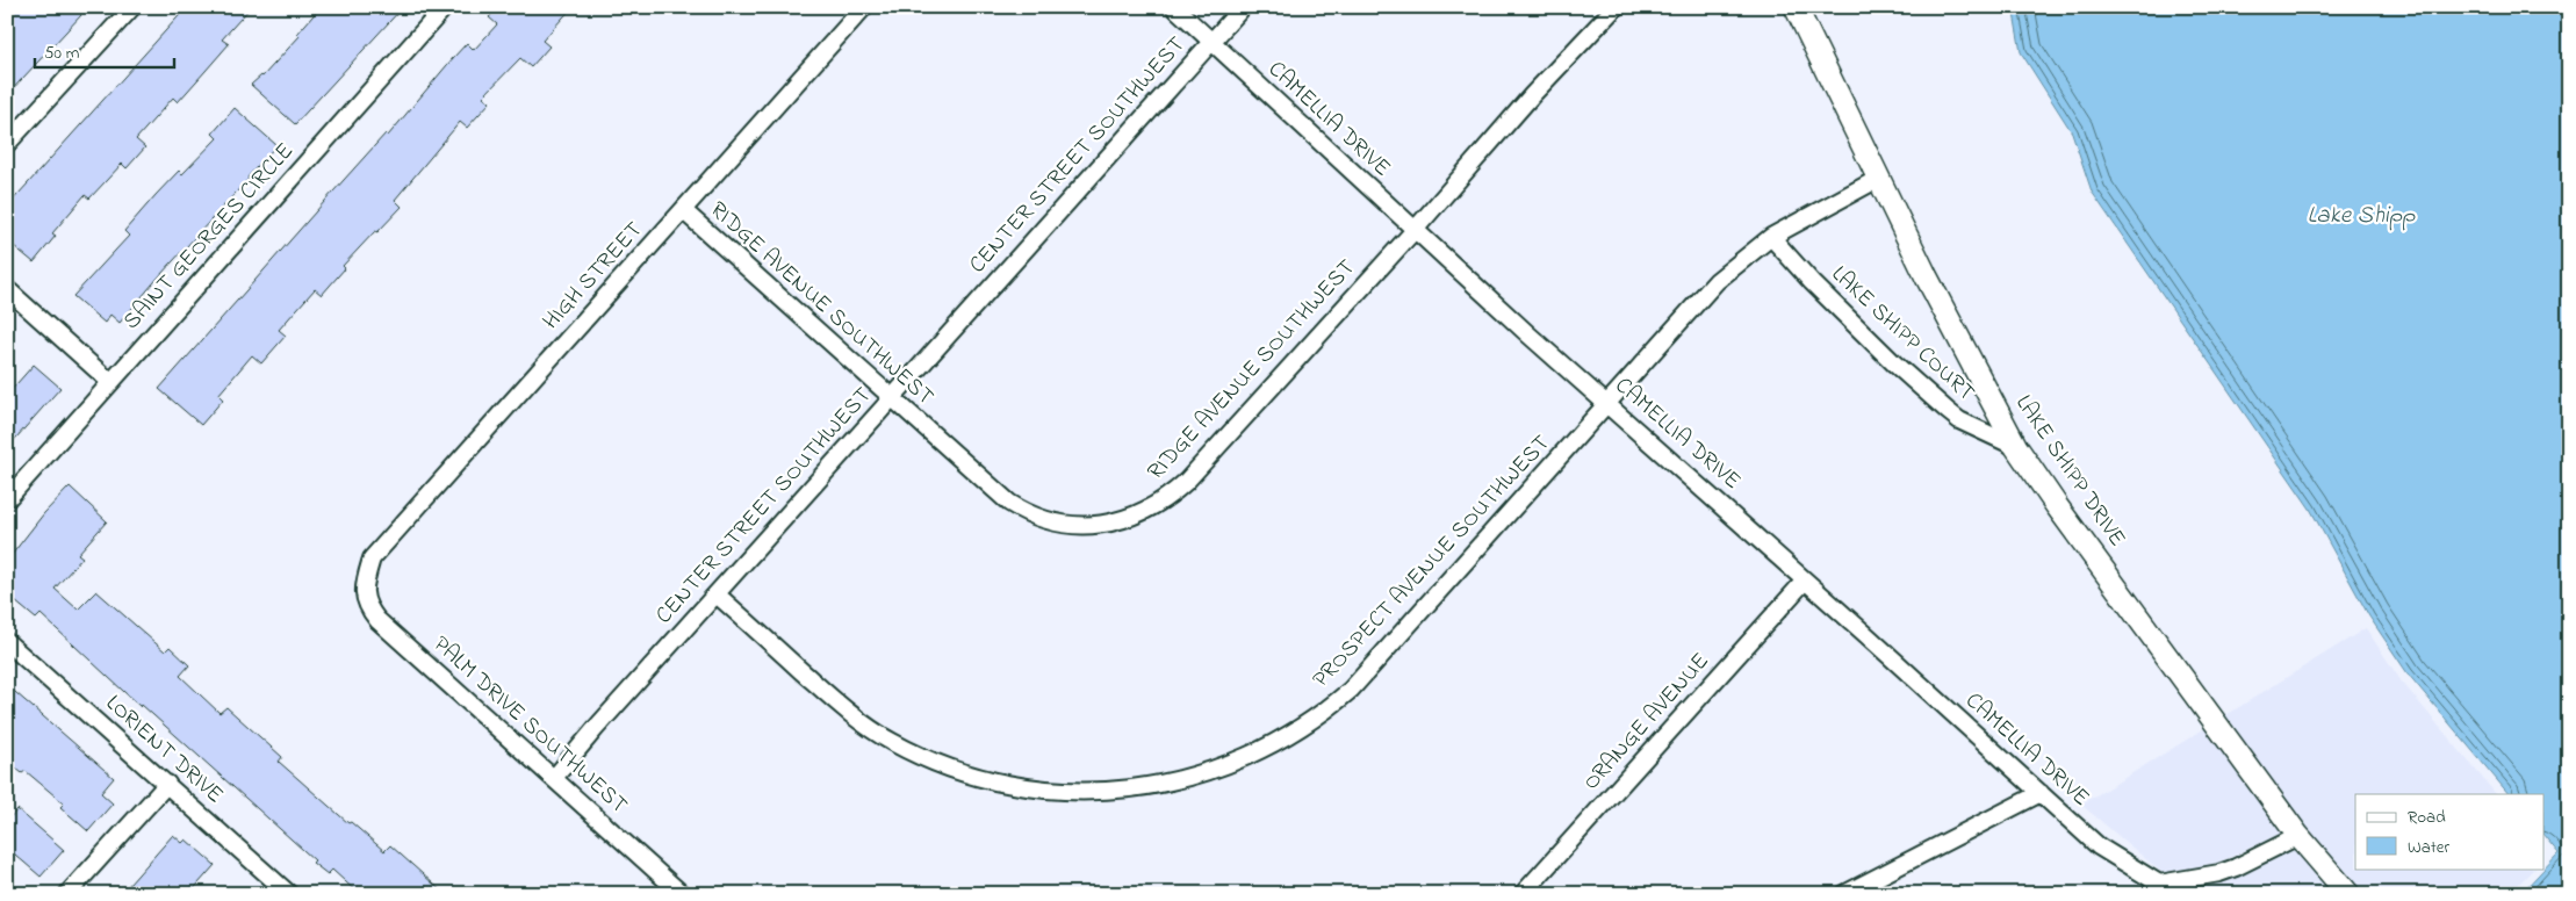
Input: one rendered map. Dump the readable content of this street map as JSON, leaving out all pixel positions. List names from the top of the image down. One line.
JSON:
{"streets":{"street":["CAMELLIA DRIVE","CENTER STREET SOUTHWEST","SAINT GEORGES CIRCLE","HIGH STREET","RIDGE AVENUE SOUTHWEST","LAKE SHIPP COURT","LAKE SHIPP DRIVE","PROSPECT AVENUE SOUTHWEST","ORANGE AVENUE","PALM DRIVE SOUTHWEST","LORIENT DRIVE"]},"crossings":[["CAMELLIA DRIVE","CENTER STREET SOUTHWEST"],["CAMELLIA DRIVE","RIDGE AVENUE SOUTHWEST"],["CAMELLIA DRIVE","PROSPECT AVENUE SOUTHWEST"],["CAMELLIA DRIVE","ORANGE AVENUE"],["CENTER STREET SOUTHWEST","RIDGE AVENUE SOUTHWEST"],["CENTER STREET SOUTHWEST","PROSPECT AVENUE SOUTHWEST"],["CENTER STREET SOUTHWEST","PALM DRIVE SOUTHWEST"],["HIGH STREET","RIDGE AVENUE SOUTHWEST"],["HIGH STREET","PALM DRIVE SOUTHWEST"],["LAKE SHIPP COURT","LAKE SHIPP DRIVE"],["LAKE SHIPP COURT","PROSPECT AVENUE SOUTHWEST"],["LAKE SHIPP DRIVE","PROSPECT AVENUE SOUTHWEST"]],"water":["Lake Shipp"],"legend":["Road","Water"],"scale_bar":"50 m"}
